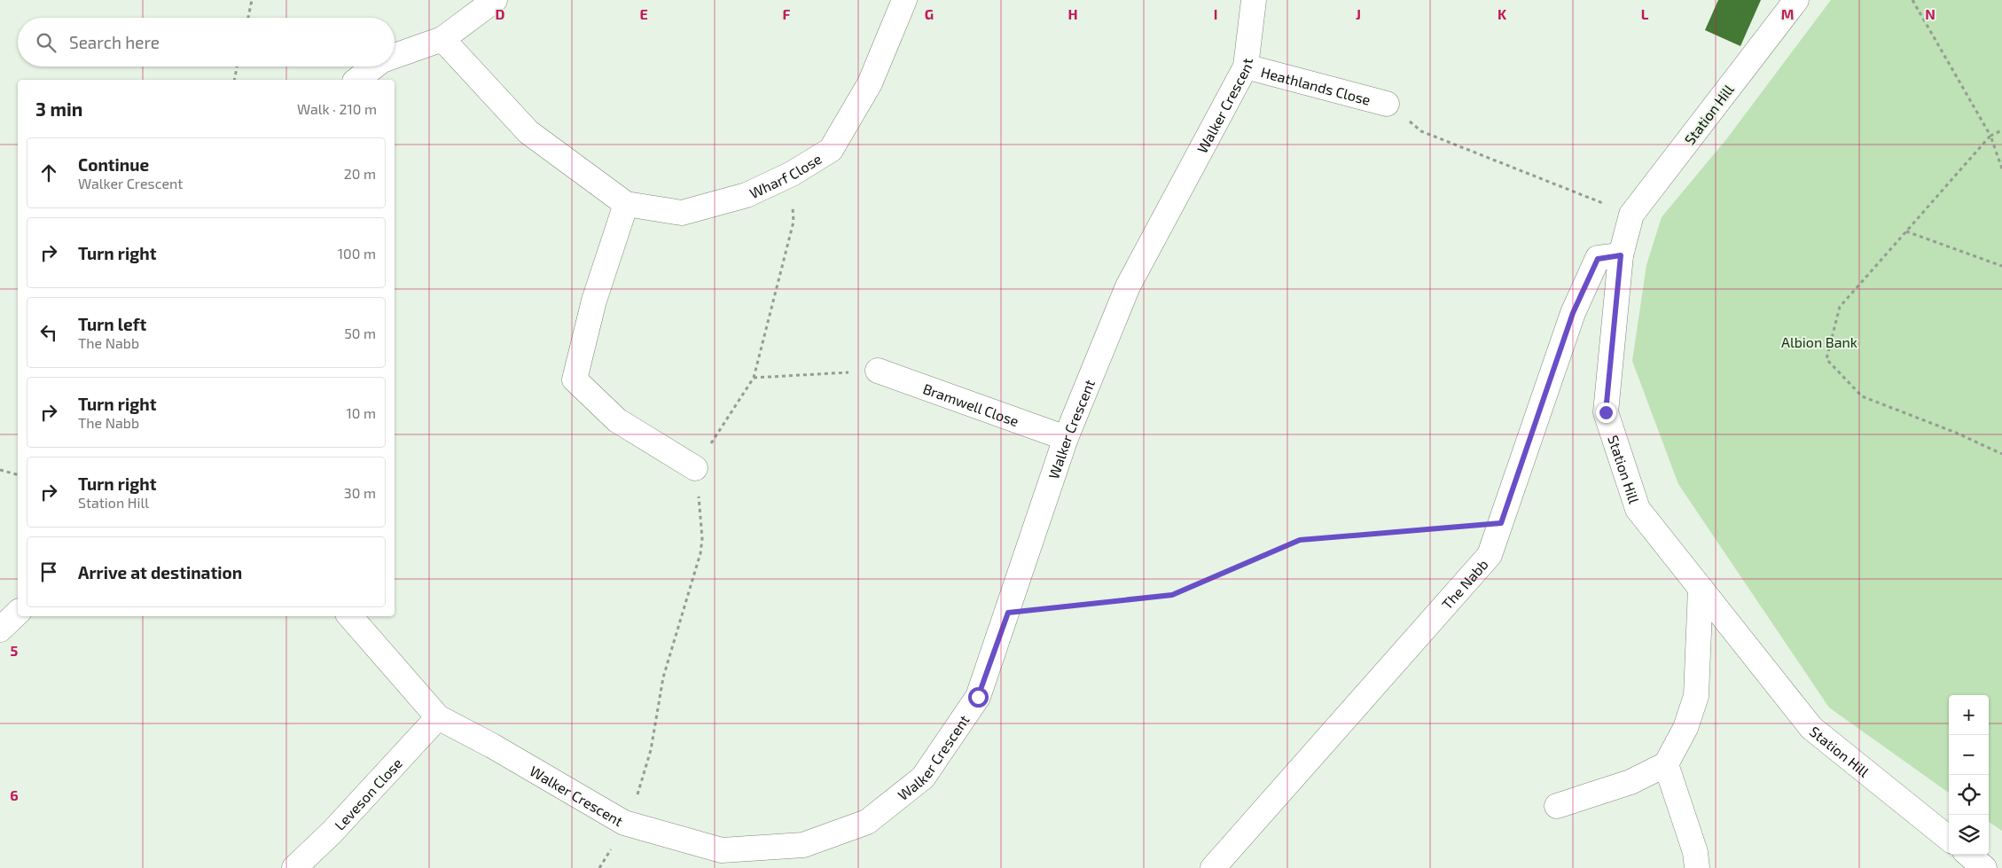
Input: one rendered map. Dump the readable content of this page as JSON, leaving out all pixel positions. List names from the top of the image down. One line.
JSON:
{"streets":{"street":["Heathlands Close","Walker Crescent","Station Hill","Wharf Close","Bramwell Close","The Nabb","Leveson Close"]},"crossings":[["Heathlands Close","Walker Crescent"],["Walker Crescent","Bramwell Close"],["Walker Crescent","Leveson Close"],["Station Hill","The Nabb"]],"parks":["Albion Bank"],"page":{"search":"Search here","heading":["3 min","Walk · 210 m"],"list":[["Continue","Walker Crescent","20 m"],["Turn right","100 m"],["Turn left","The Nabb","50 m"],["Turn right","The Nabb","10 m"],["Turn right","Station Hill","30 m"],"Arrive at destination"],"map_buttons":["+","−"]},"grid":{"columns":["D","E","F","G","H","I","J","K","L","M","N"],"rows":["5","6"]}}
